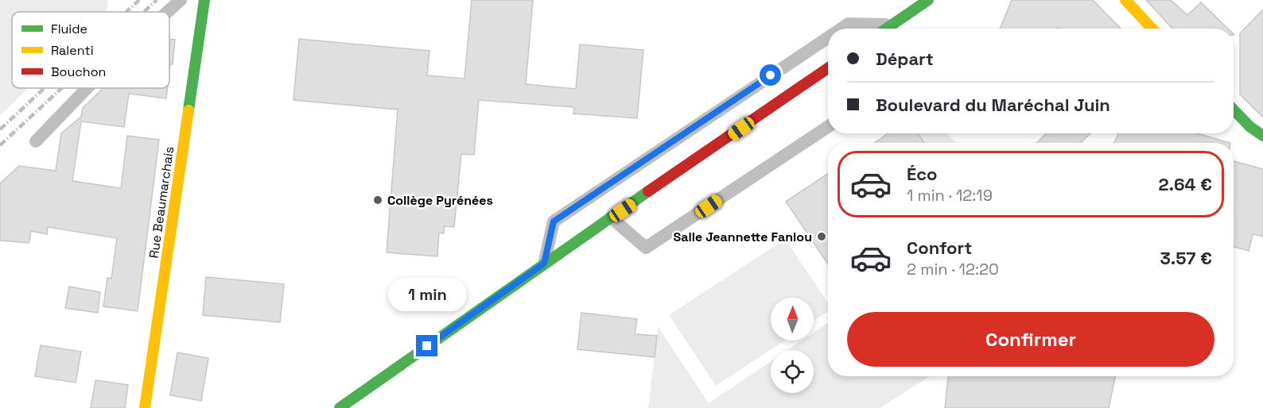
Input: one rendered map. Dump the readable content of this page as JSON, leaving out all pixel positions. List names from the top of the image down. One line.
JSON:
{"streets":{"main road":["Rue Beaumarchais"]},"places":["Collège Pyrénées","Salle Jeannette Fanlou"],"legend":["Fluide","Ralenti","Bouchon"],"north":"top","page":{"banner":["Départ","Boulevard du Maréchal Juin"],"list":[{"name":"Éco","note":"1 min · 12:19","value":"2.64 €"},{"name":"Confort","note":"2 min · 12:20","value":"3.57 €"}],"bubble":"1 min","buttons":"Confirmer"}}
